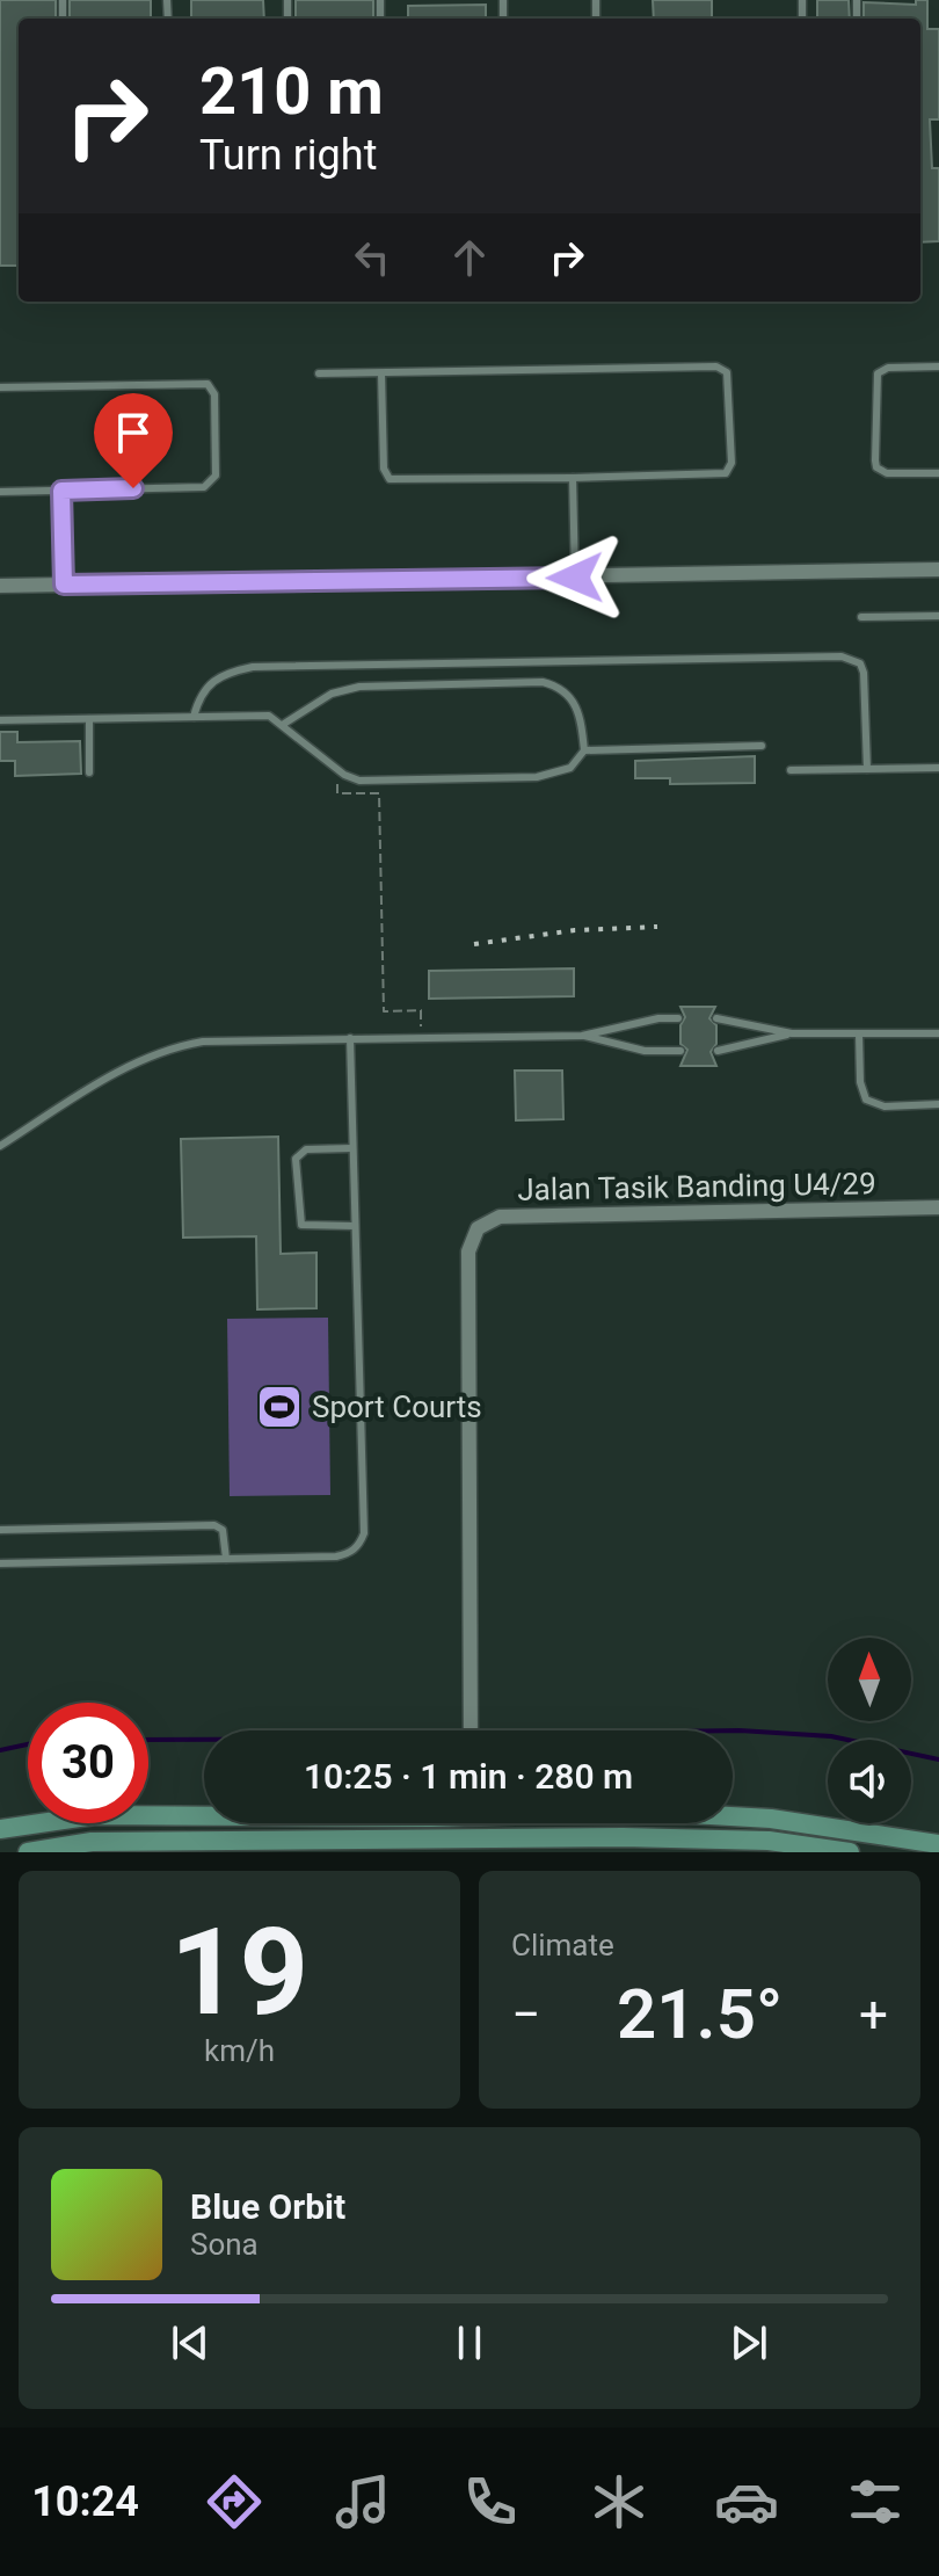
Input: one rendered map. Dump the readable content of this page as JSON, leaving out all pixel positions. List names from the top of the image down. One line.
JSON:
{"streets":{"street":["Jalan Tasik Banding U4/29"]},"places":{"sports":["Sport Courts"]},"north":"top","page":{"turn":["210 m","Turn right"],"limit":"30","trip":"10:25 · 1 min · 280 m","tile":[["19","km/h"],"Climate"],"heat":["−","21.5°","+"],"song":["Blue Orbit","Sona"],"tabs":"10:24"}}
